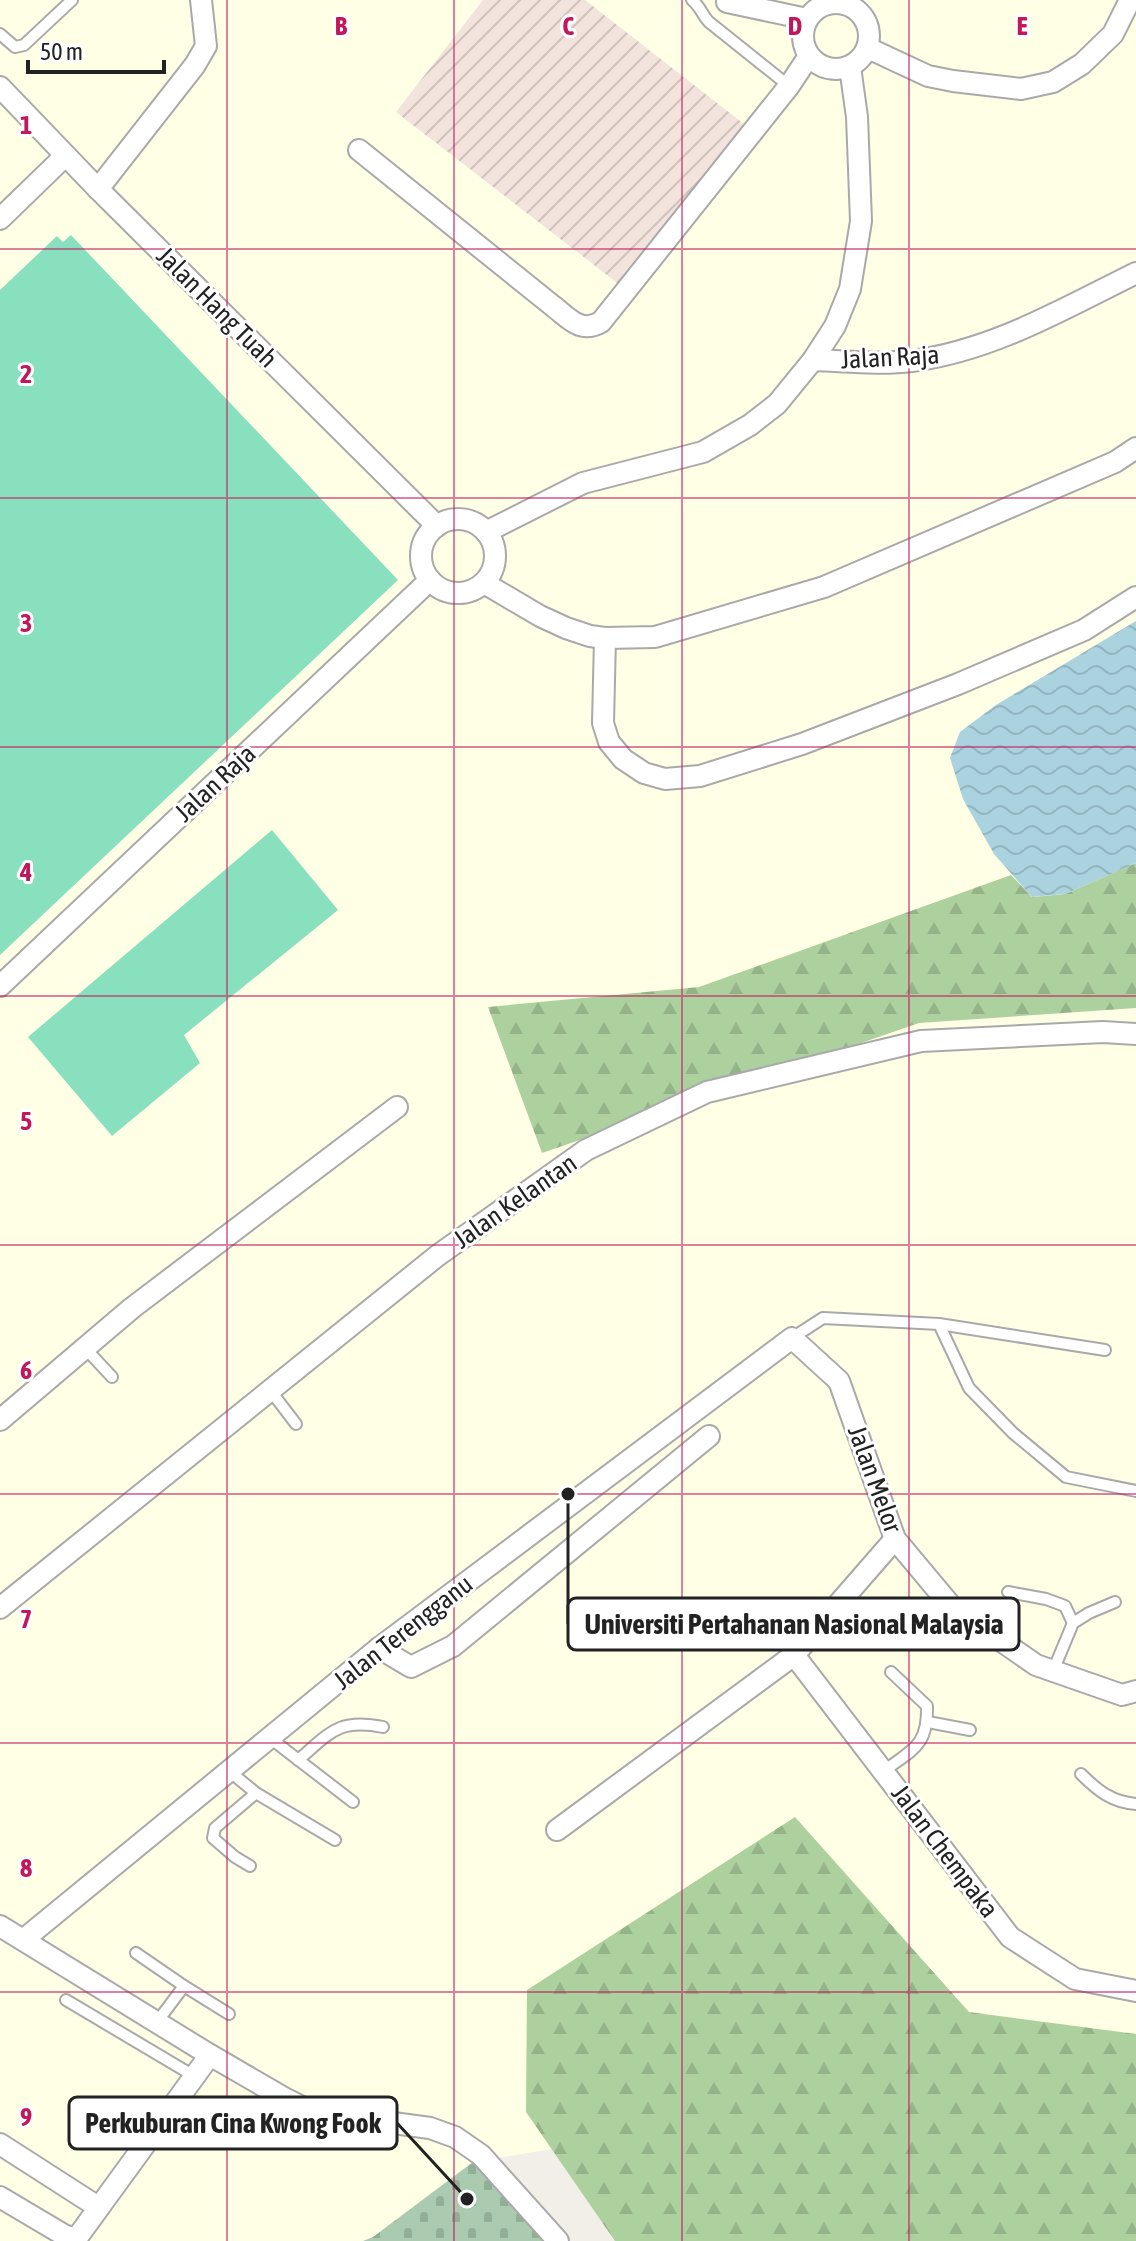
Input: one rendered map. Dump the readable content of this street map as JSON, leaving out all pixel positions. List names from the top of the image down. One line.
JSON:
{"streets":{"street":["Jalan Hang Tuah","Jalan Raja","Jalan Kelantan","Jalan Melor","Jalan Terengganu","Jalan Chempaka"]},"crossings":[["Jalan Hang Tuah","Jalan Raja"],["Jalan Melor","Jalan Terengganu"]],"places":["Universiti Pertahanan Nasional Malaysia","Perkuburan Cina Kwong Fook"],"scale_bar":"50 m","grid":{"columns":["B","C","D","E"],"rows":["1","2","3","4","5","6","7","8","9"]}}
